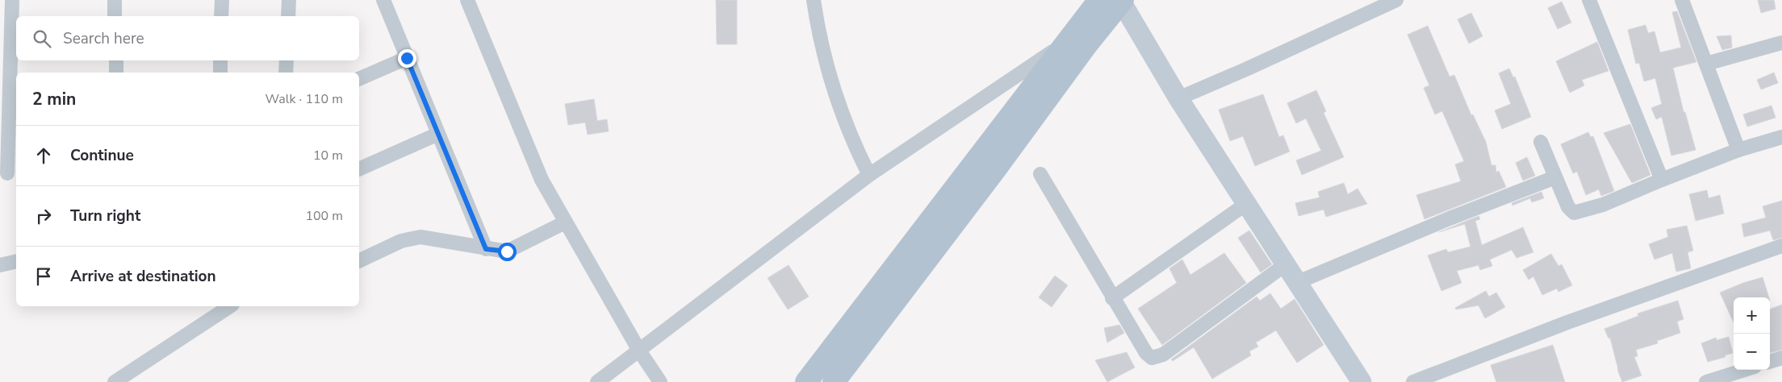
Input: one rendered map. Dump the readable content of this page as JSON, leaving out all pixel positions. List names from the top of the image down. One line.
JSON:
{"page":{"search":"Search here","heading":["2 min","Walk · 110 m"],"list":[["Continue","10 m"],["Turn right","100 m"],"Arrive at destination"],"map_buttons":["+","−"]}}
